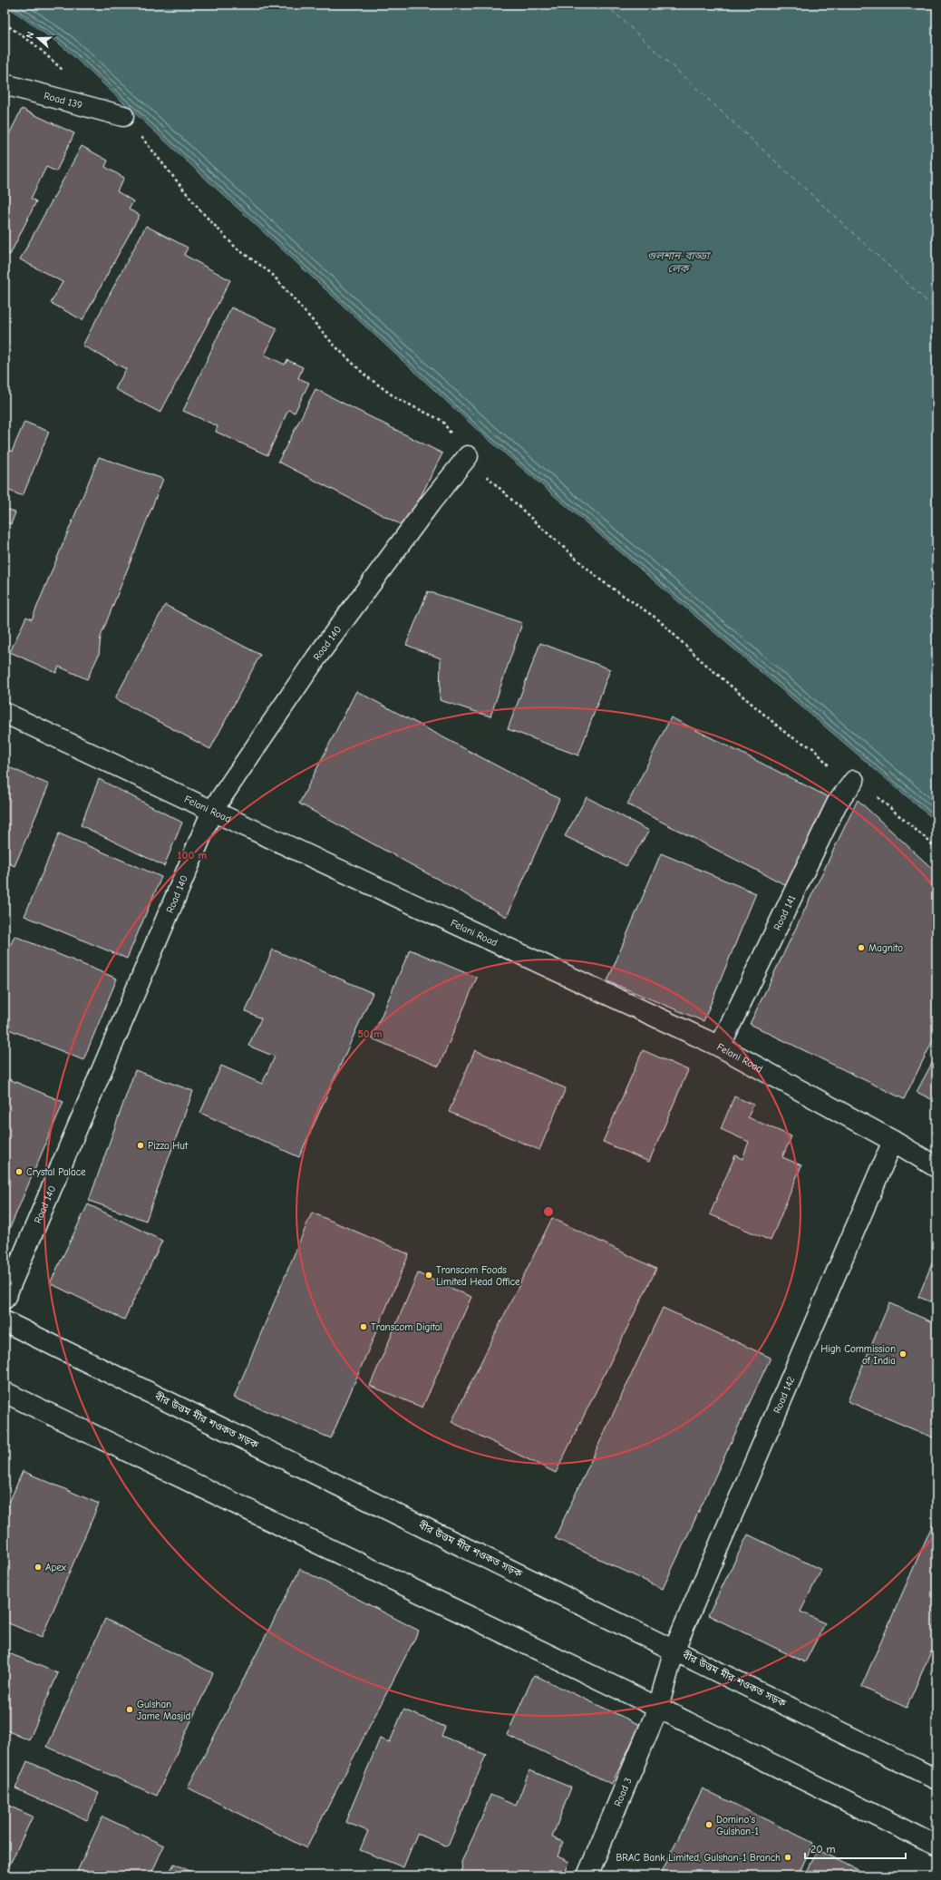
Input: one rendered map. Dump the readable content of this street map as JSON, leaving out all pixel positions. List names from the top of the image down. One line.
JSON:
{"streets":{"street":["Road 139","Road 140","Felani Road","Road 141","Road 142","বীর উত্তম মীর শওকত সড়ক","Road 3"]},"crossings":[["Road 140","Felani Road"],["Felani Road","Road 141"],["Felani Road","Road 142"],["Road 142","বীর উত্তম মীর শওকত সড়ক"],["Road 142","Road 3"]],"water":["গুলশান-বাড্ডা লেক"],"places":["Magnito","Pizza Hut","Crystal Palace","Transcom Foods Limited Head Office","Transcom Digital","High Commission of India","Apex","Gulshan Jame Masjid","Domino's Gulshan-1","BRAC Bank Limited, Gulshan-1 Branch"],"scale_bar":"20 m","north":"left","rings":["100 m","50 m"]}
